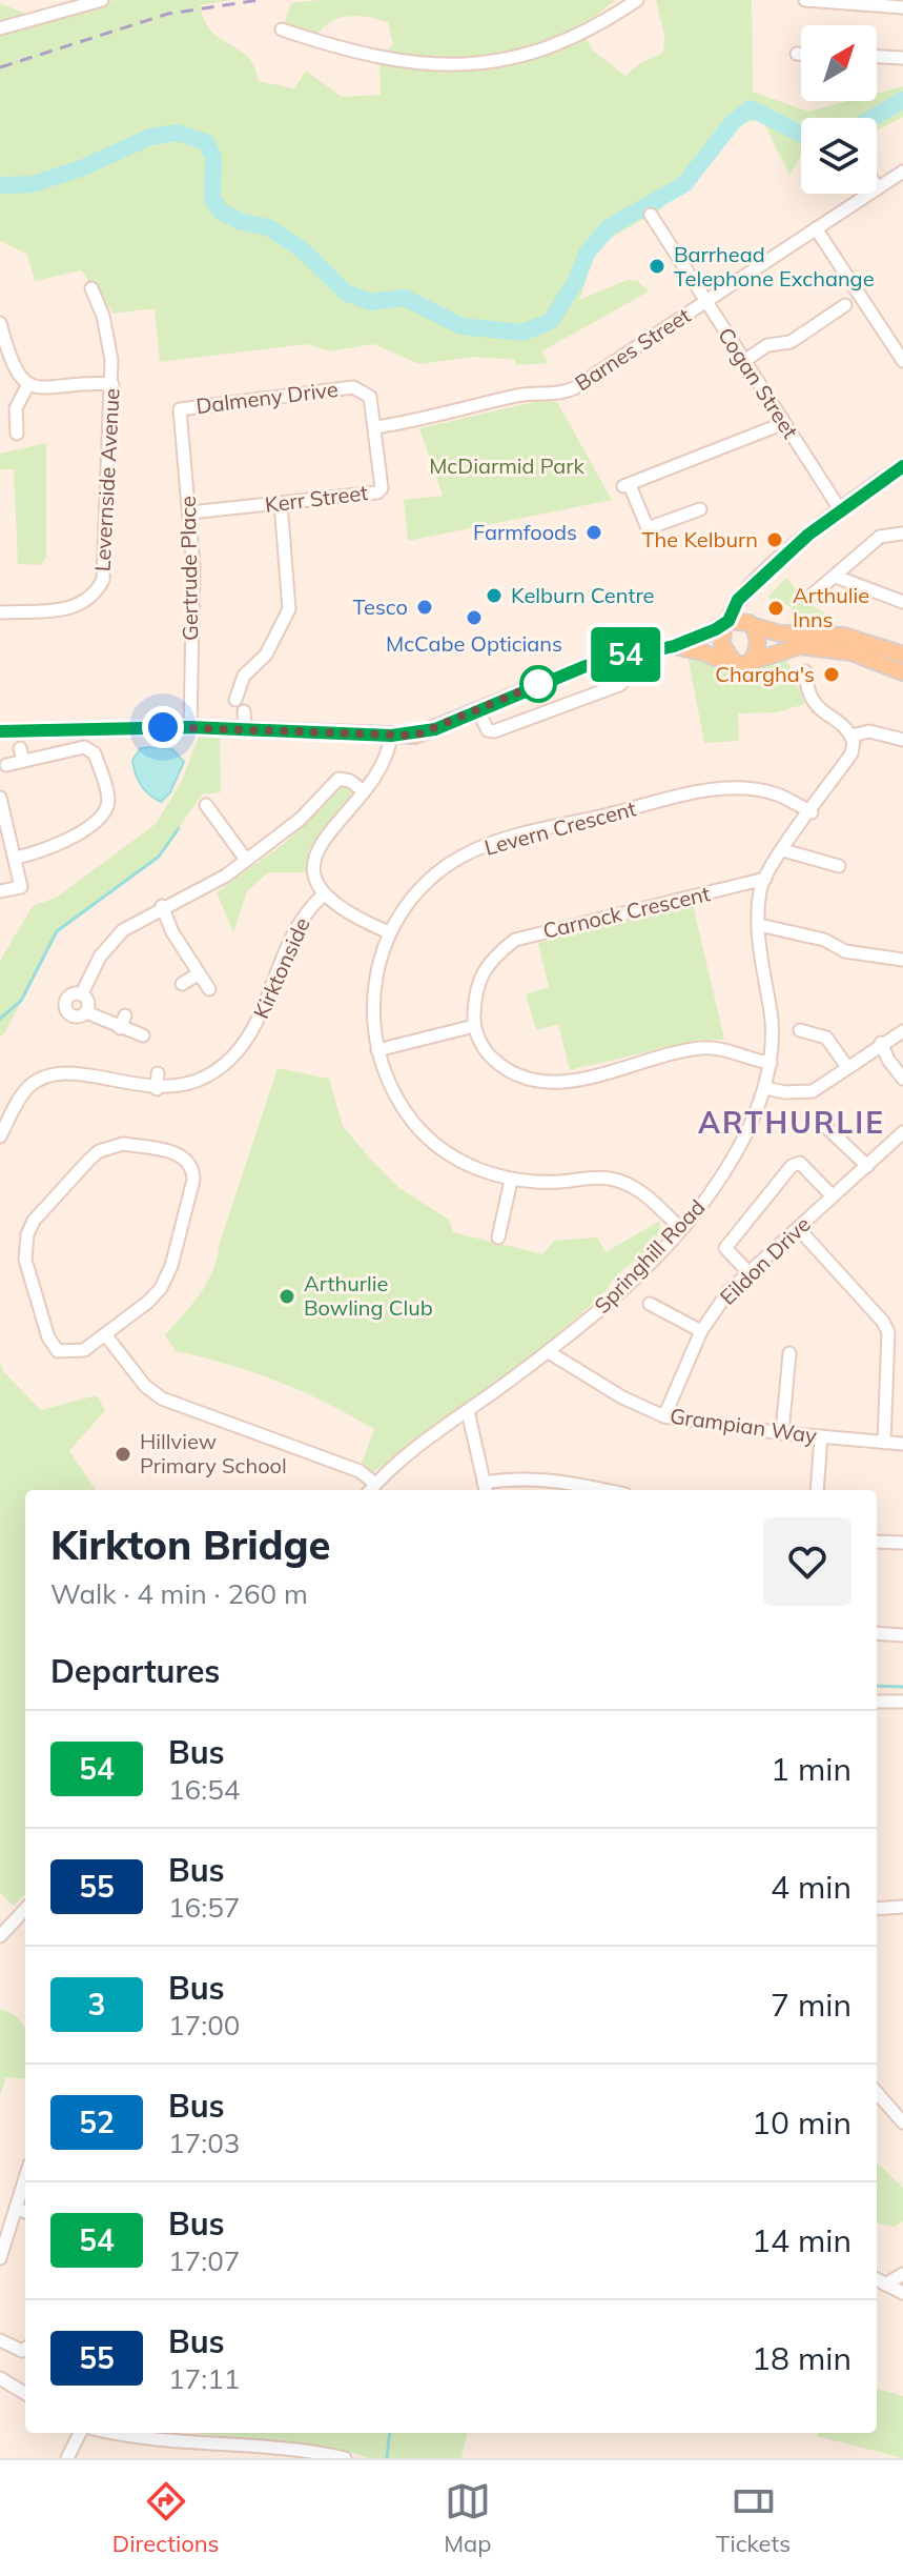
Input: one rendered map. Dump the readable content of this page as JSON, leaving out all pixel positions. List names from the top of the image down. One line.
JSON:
{"streets":{"street":["Barnes Street","Cogan Street","Dalmeny Drive","Levernside Avenue","Kerr Street","Gertrude Place","Levern Crescent","Carnock Crescent","Kirktonside","Springhill Road","Eildon Drive","Grampian Way"]},"crossings":[["Barnes Street","Cogan Street"],["Barnes Street","Dalmeny Drive"],["Barnes Street","Kerr Street"],["Dalmeny Drive","Kerr Street"],["Dalmeny Drive","Gertrude Place"],["Kerr Street","Gertrude Place"],["Levern Crescent","Springhill Road"],["Carnock Crescent","Springhill Road"],["Springhill Road","Grampian Way"],["Eildon Drive","Grampian Way"]],"districts":["ARTHURLIE"],"parks":["McDiarmid Park"],"places":["Barrhead Telephone Exchange","Farmfoods","The Kelburn","Kelburn Centre","Tesco","Arthulie Inns","McCabe Opticians","Chargha's","Arthurlie Bowling Club","Hillview Primary School"],"lines":["bus line 54"],"north":"top right","page":{"on_map":"54","heading":[["Kirkton Bridge","Walk · 4 min · 260 m"],"Departures"],"list":[{"mark":"54","name":"Bus","note":"16:54","value":"1 min"},{"mark":"55","name":"Bus","note":"16:57","value":"4 min"},{"mark":"3","name":"Bus","note":"17:00","value":"7 min"},{"mark":"52","name":"Bus","note":"17:03","value":"10 min"},{"mark":"54","name":"Bus","note":"17:07","value":"14 min"},{"mark":"55","name":"Bus","note":"17:11","value":"18 min"}],"tabs":["Directions","Map","Tickets"]}}
